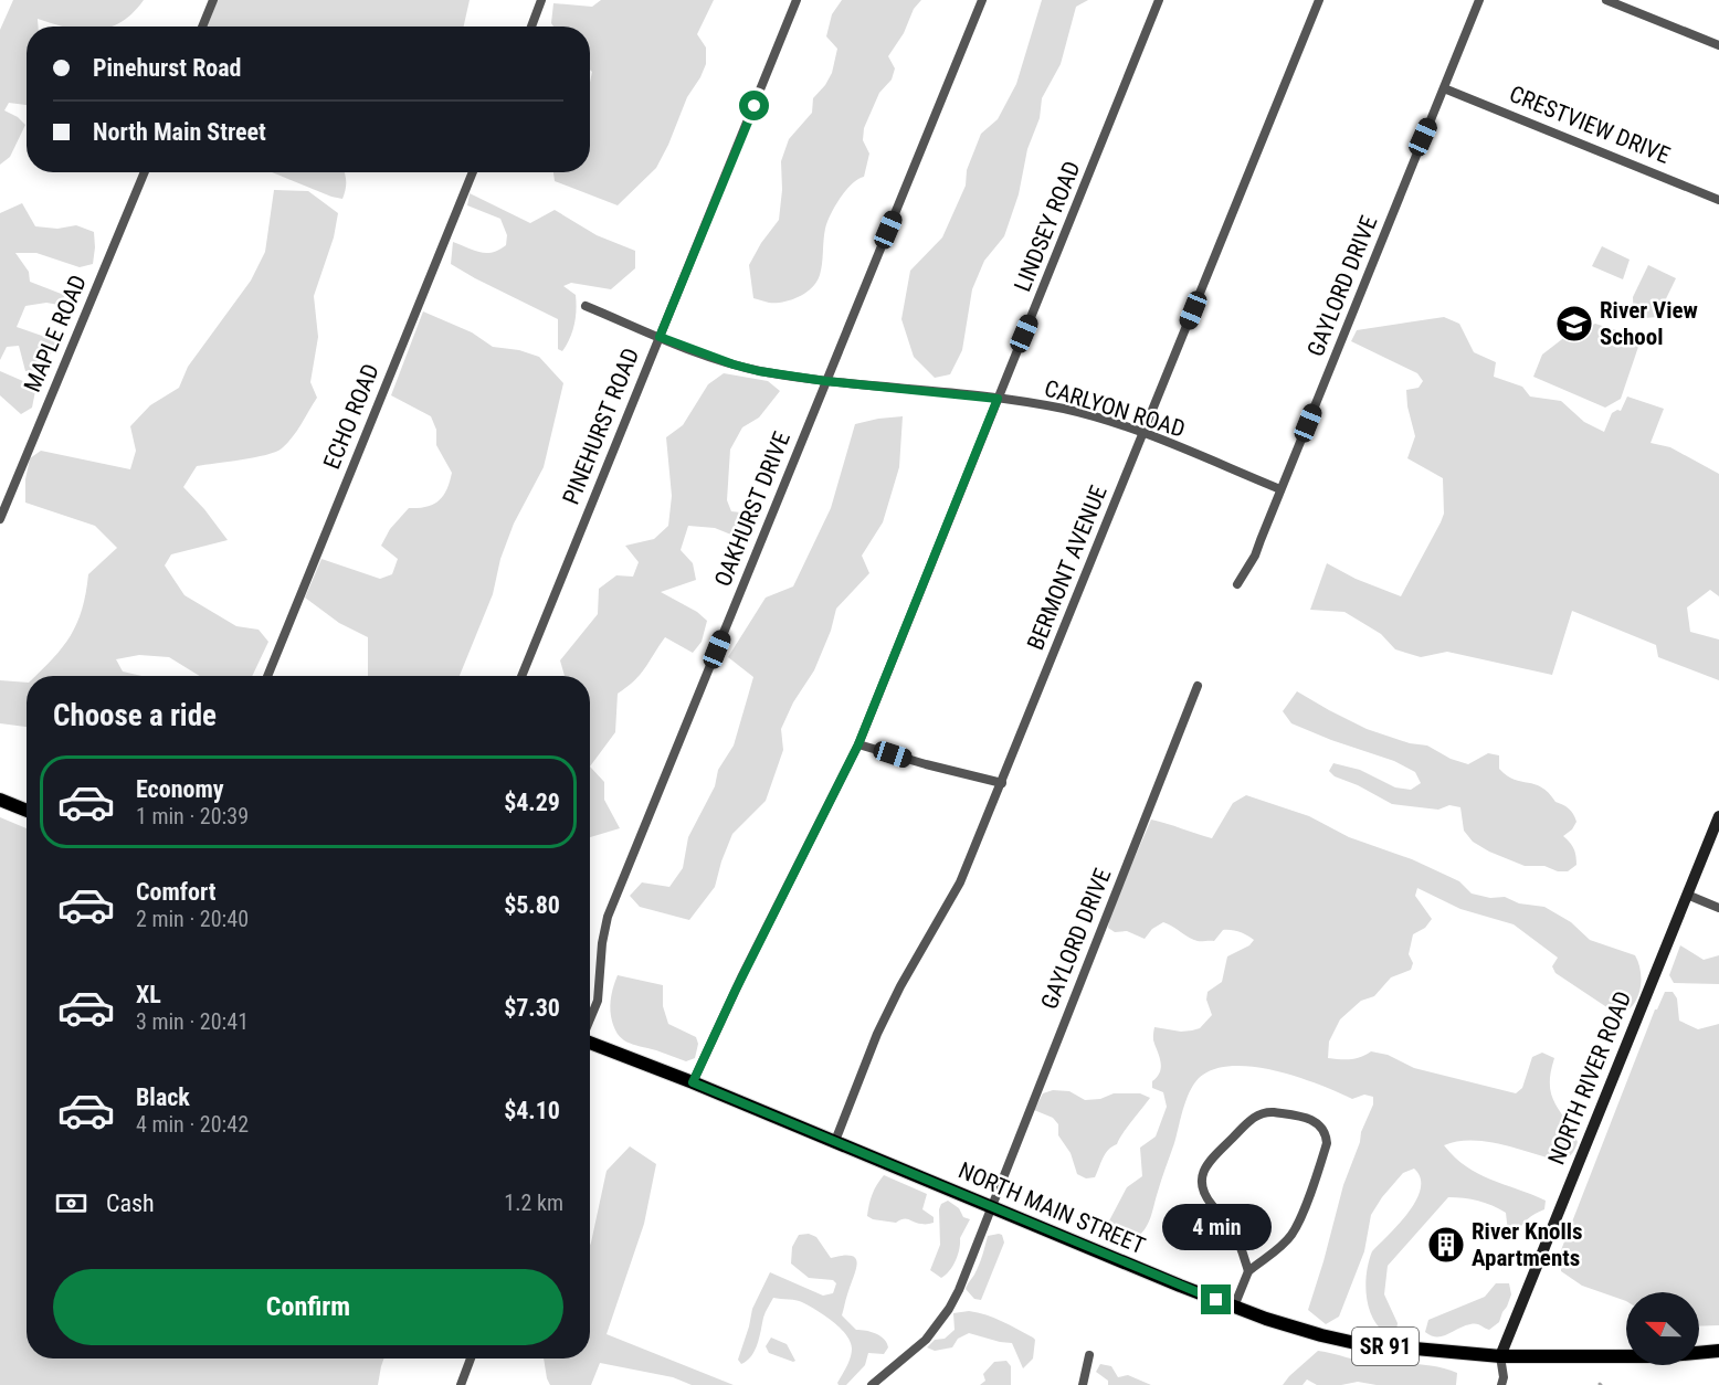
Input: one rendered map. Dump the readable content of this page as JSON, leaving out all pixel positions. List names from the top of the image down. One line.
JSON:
{"streets":{"main road":["NORTH MAIN STREET","SR 91"],"street":["CRESTVIEW DRIVE","LINDSEY ROAD","GAYLORD DRIVE","MAPLE ROAD","CARLYON ROAD","ECHO ROAD","PINEHURST ROAD","OAKHURST DRIVE","BERMONT AVENUE","NORTH RIVER ROAD"]},"crossings":[["CRESTVIEW DRIVE","GAYLORD DRIVE"],["LINDSEY ROAD","CARLYON ROAD"],["LINDSEY ROAD","NORTH MAIN STREET"],["GAYLORD DRIVE","CARLYON ROAD"],["GAYLORD DRIVE","NORTH MAIN STREET"],["CARLYON ROAD","PINEHURST ROAD"],["CARLYON ROAD","OAKHURST DRIVE"],["CARLYON ROAD","BERMONT AVENUE"],["BERMONT AVENUE","NORTH MAIN STREET"],["NORTH RIVER ROAD","NORTH MAIN STREET"]],"places":{"school or university":["River View School"],"building":["River Knolls Apartments"]},"north":"left","page":{"banner":["Pinehurst Road","North Main Street"],"heading":"Choose a ride","list":[{"name":"Economy","note":"1 min · 20:39","value":"$4.29"},{"name":"Comfort","note":"2 min · 20:40","value":"$5.80"},{"name":"XL","note":"3 min · 20:41","value":"$7.30"},{"name":"Black","note":"4 min · 20:42","value":"$4.10"}],"pay":["Cash","1.2 km"],"bubble":"4 min","buttons":"Confirm"}}
